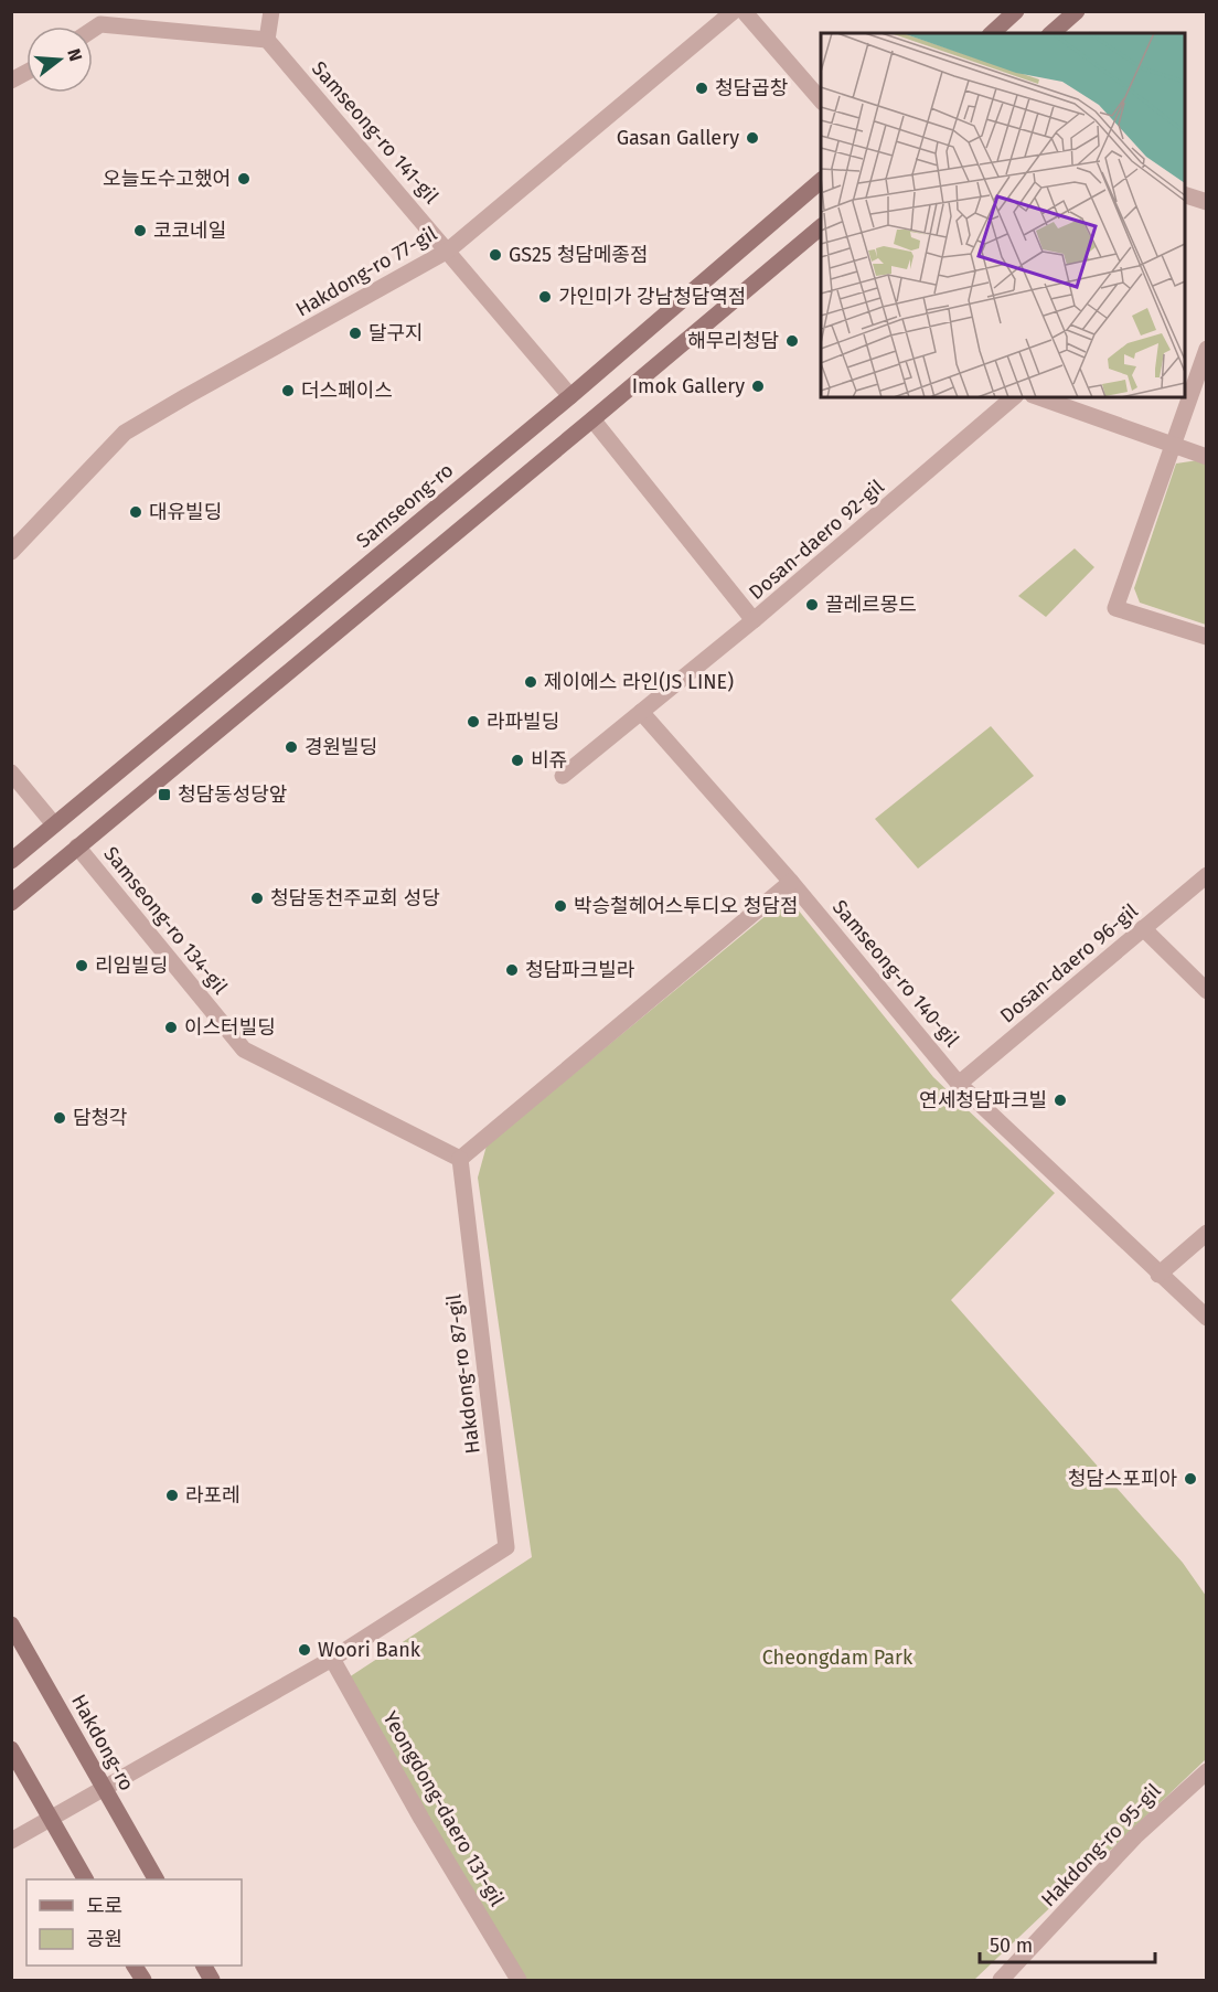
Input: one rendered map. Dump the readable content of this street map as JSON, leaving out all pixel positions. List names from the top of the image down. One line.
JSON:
{"streets":{"main road":["Samseong-ro","Hakdong-ro"],"street":["Samseong-ro 141-gil","Hakdong-ro 77-gil","Dosan-daero 92-gil","Samseong-ro 134-gil","Dosan-daero 96-gil","Samseong-ro 140-gil","Hakdong-ro 87-gil","Yeongdong-daero 131-gil","Hakdong-ro 95-gil"]},"crossings":[["Samseong-ro 141-gil","Hakdong-ro 77-gil"],["Samseong-ro 141-gil","Samseong-ro"],["Dosan-daero 92-gil","Samseong-ro 140-gil"],["Samseong-ro 134-gil","Hakdong-ro 87-gil"],["Dosan-daero 96-gil","Samseong-ro 140-gil"],["Hakdong-ro 87-gil","Hakdong-ro"],["Hakdong-ro 87-gil","Yeongdong-daero 131-gil"]],"parks":["Cheongdam Park"],"places":{"other":["청담곱창","Gasan Gallery","오늘도수고했어","코코네일","GS25 청담메종점","가인미가 강남청담역점","달구지","해무리청담","Imok Gallery","더스페이스","대유빌딩","끌레르몽드","제이에스 라인(JS LINE)","라파빌딩","경원빌딩","비쥬","청담동천주교회 성당","박승철헤어스투디오 청담점","리임빌딩","청담파크빌라","이스터빌딩","연세청담파크빌","담청각","청담스포피아","라포레","Woori Bank"],"transit":["청담동성당앞"]},"legend":["도로","공원"],"scale_bar":"50 m","north":"right"}
